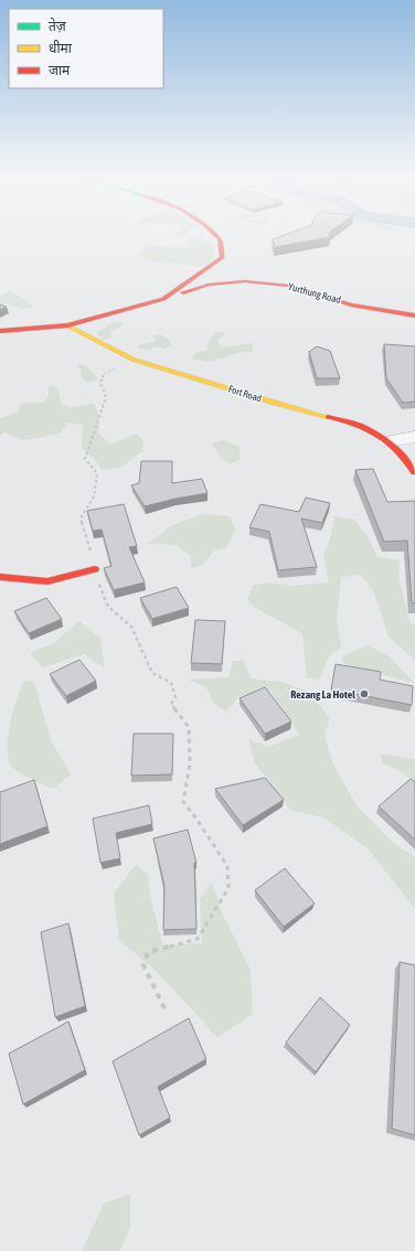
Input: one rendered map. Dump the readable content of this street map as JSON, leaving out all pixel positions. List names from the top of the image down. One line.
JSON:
{"streets":{"street":["Yurthung Road","Fort Road"]},"crossings":[["Yurthung Road","Fort Road"]],"places":["Rezang La Hotel"],"legend":["तेज़","धीमा","जाम"]}
